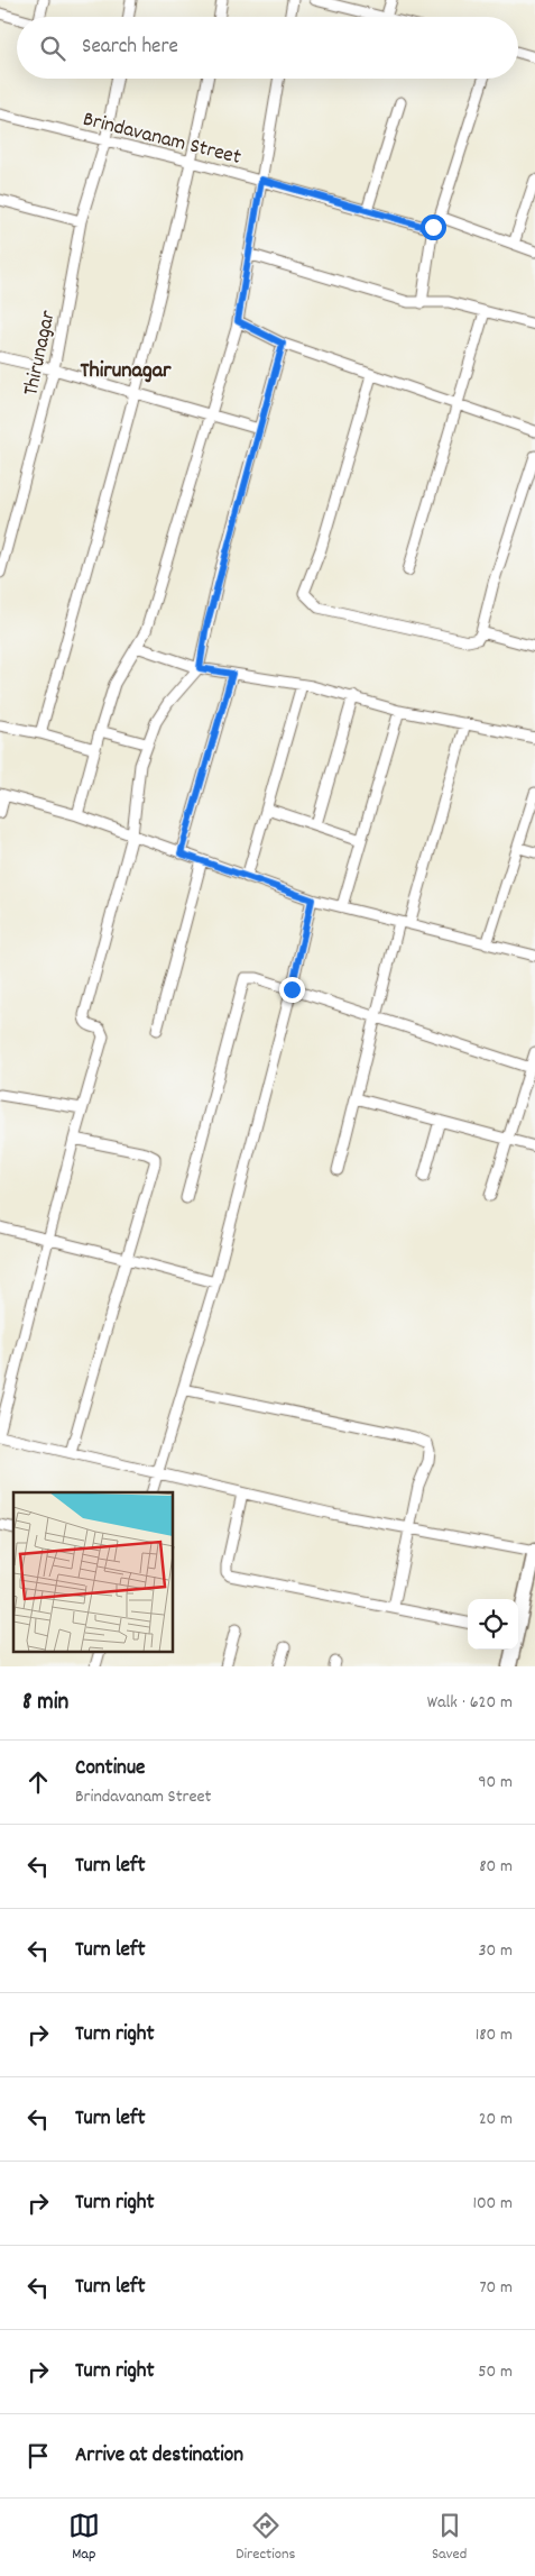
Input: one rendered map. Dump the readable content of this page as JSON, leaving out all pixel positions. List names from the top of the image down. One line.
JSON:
{"streets":{"street":["Brindavanam Street","Thirunagar"]},"crossings":[["Brindavanam Street","Thirunagar"]],"districts":["Thirunagar"],"page":{"search":"Search here","heading":["8 min","Walk · 620 m"],"list":[["Continue","Brindavanam Street","90 m"],["Turn left","80 m"],["Turn left","30 m"],["Turn right","180 m"],["Turn left","20 m"],["Turn right","100 m"],["Turn left","70 m"],["Turn right","50 m"],"Arrive at destination"],"nav":["Map","Directions","Saved"]}}
